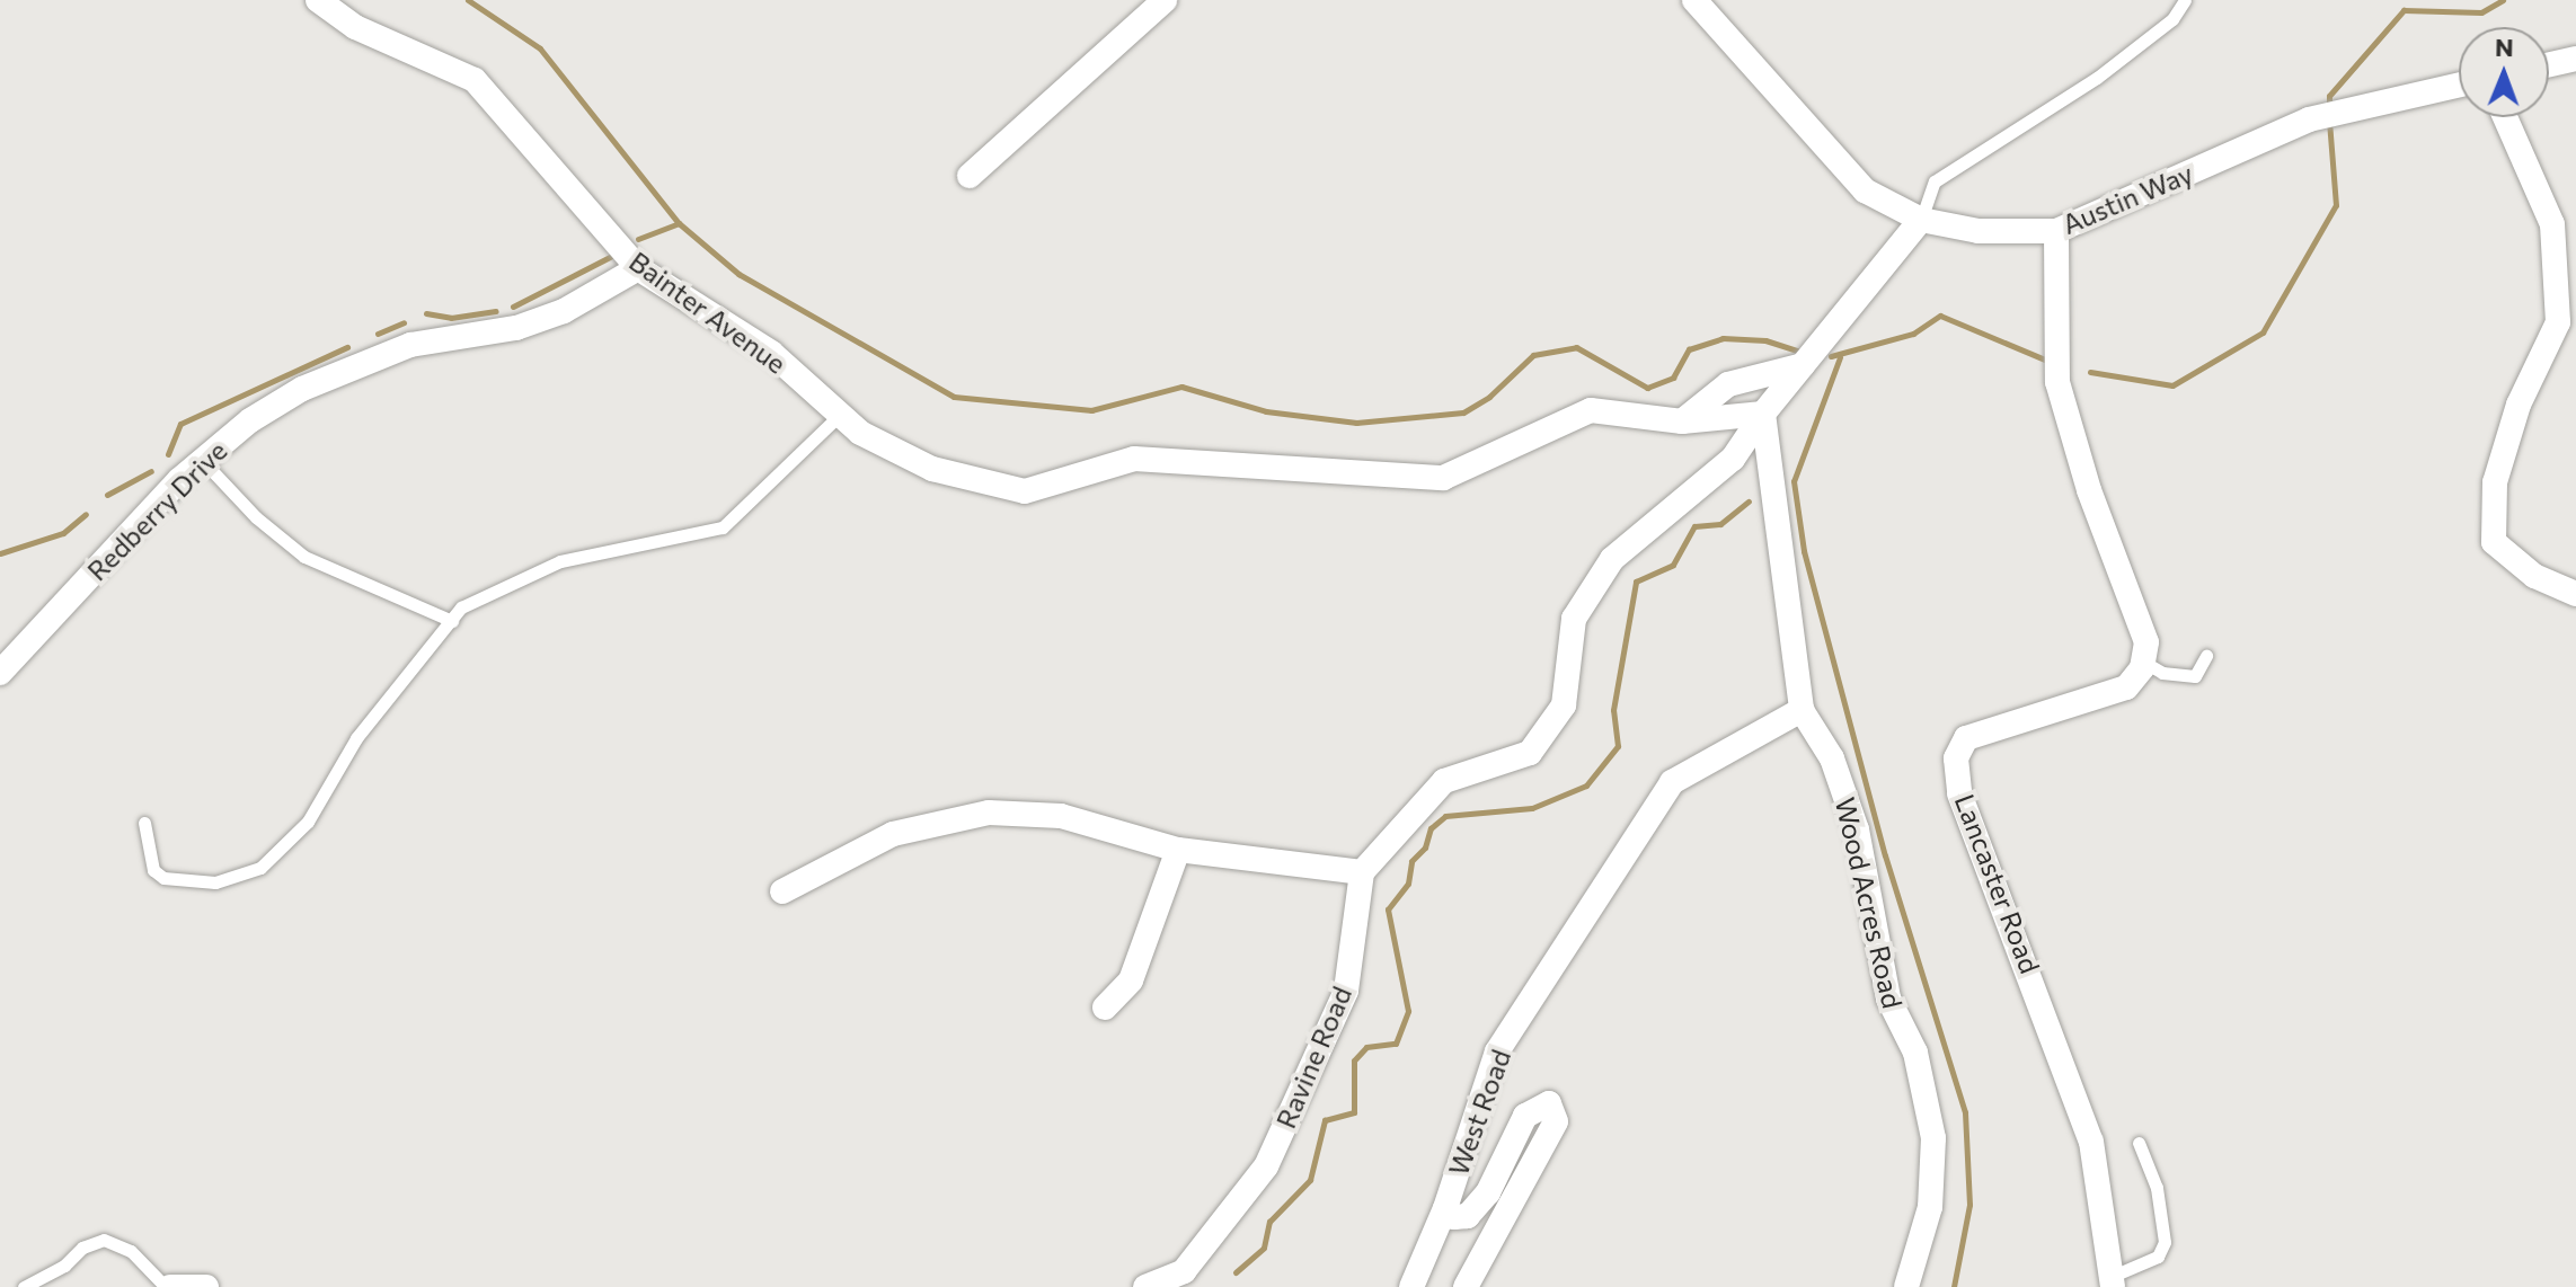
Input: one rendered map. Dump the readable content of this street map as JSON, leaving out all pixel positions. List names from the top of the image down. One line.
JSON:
{"streets":{"street":["Austin Way","Bainter Avenue","Redberry Drive","Lancaster Road","Wood Acres Road","Ravine Road","West Road"]},"crossings":[["Bainter Avenue","Redberry Drive"],["Bainter Avenue","Wood Acres Road"],["Wood Acres Road","West Road"]],"north":"top"}
